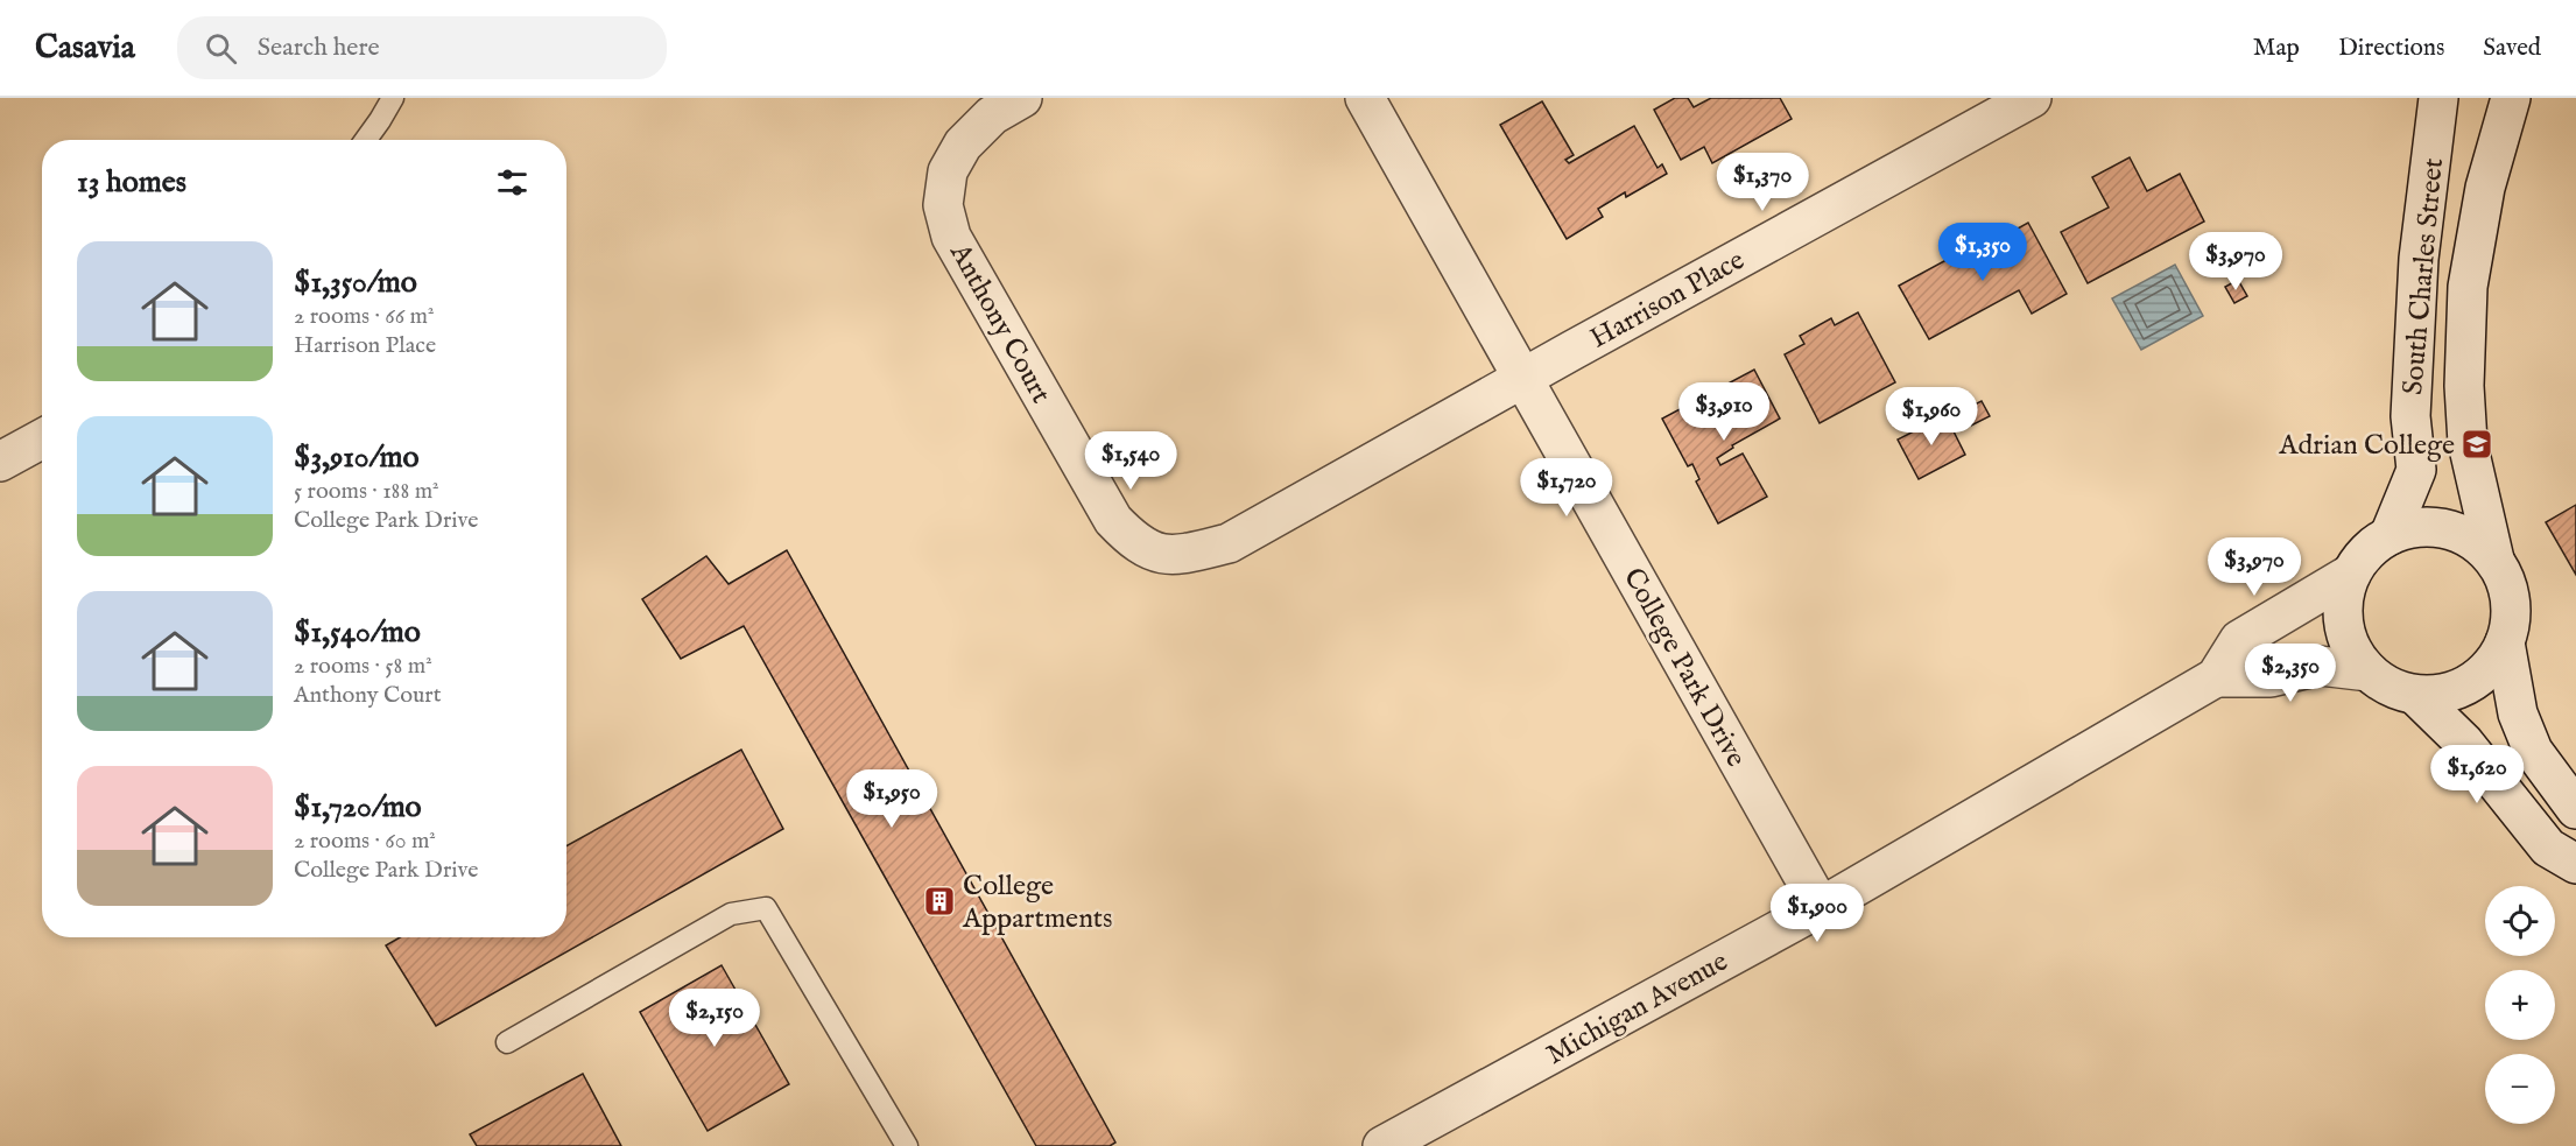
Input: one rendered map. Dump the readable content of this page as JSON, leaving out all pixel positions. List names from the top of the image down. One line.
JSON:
{"streets":{"street":["South Charles Street","Harrison Place","Anthony Court","College Park Drive","Michigan Avenue"]},"crossings":[["South Charles Street","Michigan Avenue"],["Harrison Place","Anthony Court"],["Harrison Place","College Park Drive"],["Anthony Court","College Park Drive"],["College Park Drive","Michigan Avenue"]],"places":{"school or university":["Adrian College"],"building":["College Appartments"]},"page":{"header":"Casavia","search":"Search here","nav":["Map","Directions","Saved"],"heading":"13 homes","price":["$1,370","$1,350","$3,970","$3,910","$1,960","$1,540","$1,720","$3,970","$2,350","$1,620","$1,950","$1,900","$2,150"],"list":[{"name":"$1,350/mo","note":"2 rooms · 66 m² · Harrison Place"},{"name":"$3,910/mo","note":"5 rooms · 188 m² · College Park Drive"},{"name":"$1,540/mo","note":"2 rooms · 58 m² · Anthony Court"},{"name":"$1,720/mo","note":"2 rooms · 60 m² · College Park Drive"}],"map_buttons":["+","−"]}}
